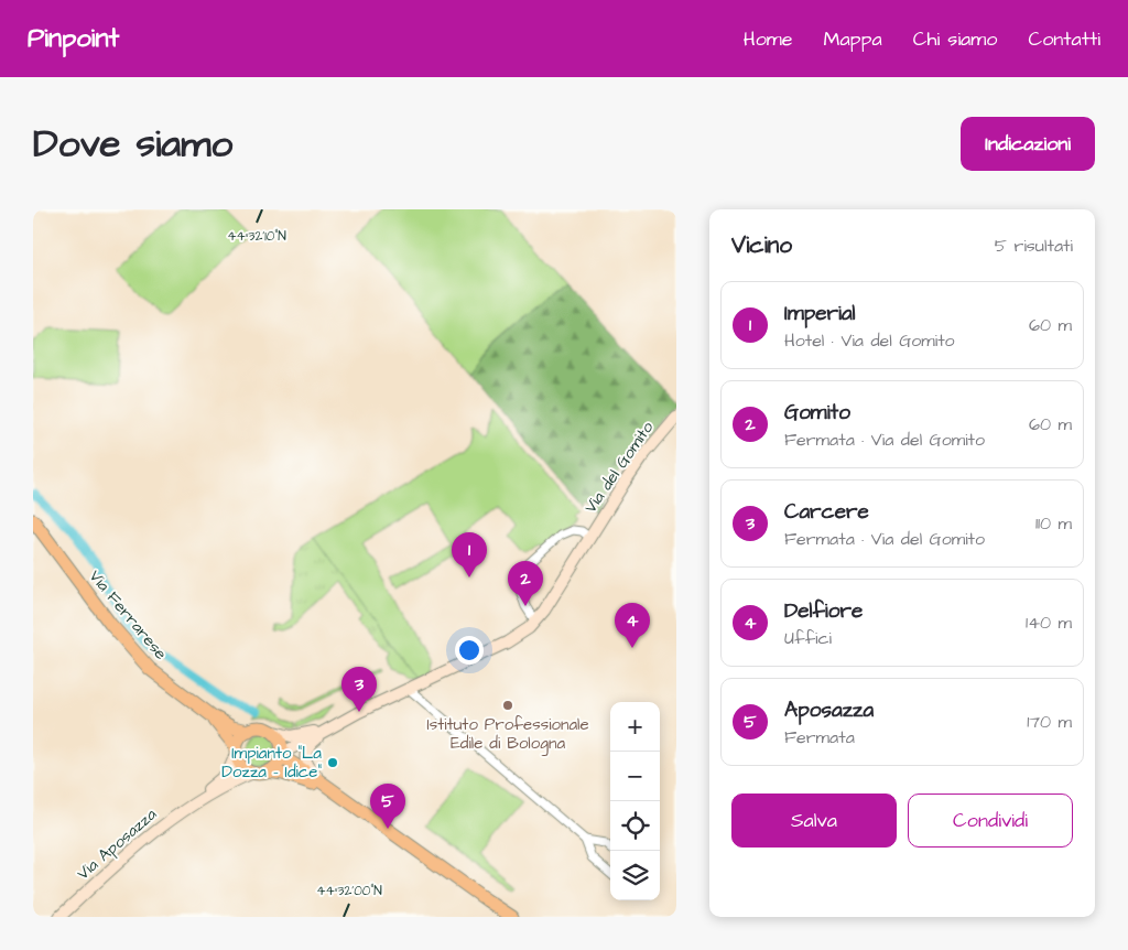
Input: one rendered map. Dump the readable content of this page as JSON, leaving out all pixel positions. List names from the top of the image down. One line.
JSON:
{"streets":{"main road":["Via Ferrarese"],"street":["Via del Gomito","Via Aposazza"]},"crossings":[["Via del Gomito","Via Aposazza"]],"places":["Istituto Professionale Edile di Bologna","Impianto \"La Dozza - Idice\""],"page":{"header":"Pinpoint","nav":["Home","Mappa","Chi siamo","Contatti"],"title":"Dove siamo","buttons":["Indicazioni",["Salva","Condividi"]],"heading":["Vicino","5 risultati"],"list":[{"mark":"1","name":"Imperial","note":"Hotel · Via del Gomito","value":"60 m"},{"mark":"2","name":"Gomito","note":"Fermata · Via del Gomito","value":"60 m"},{"mark":"3","name":"Carcere","note":"Fermata · Via del Gomito","value":"110 m"},{"mark":"4","name":"Delfiore","note":"Uffici","value":"140 m"},{"mark":"5","name":"Aposazza","note":"Fermata","value":"170 m"}],"pins":["1","2","4","3","5"],"map_buttons":["+","−"]},"coordinates":["44°32'10\"N","44°32'00\"N"]}
